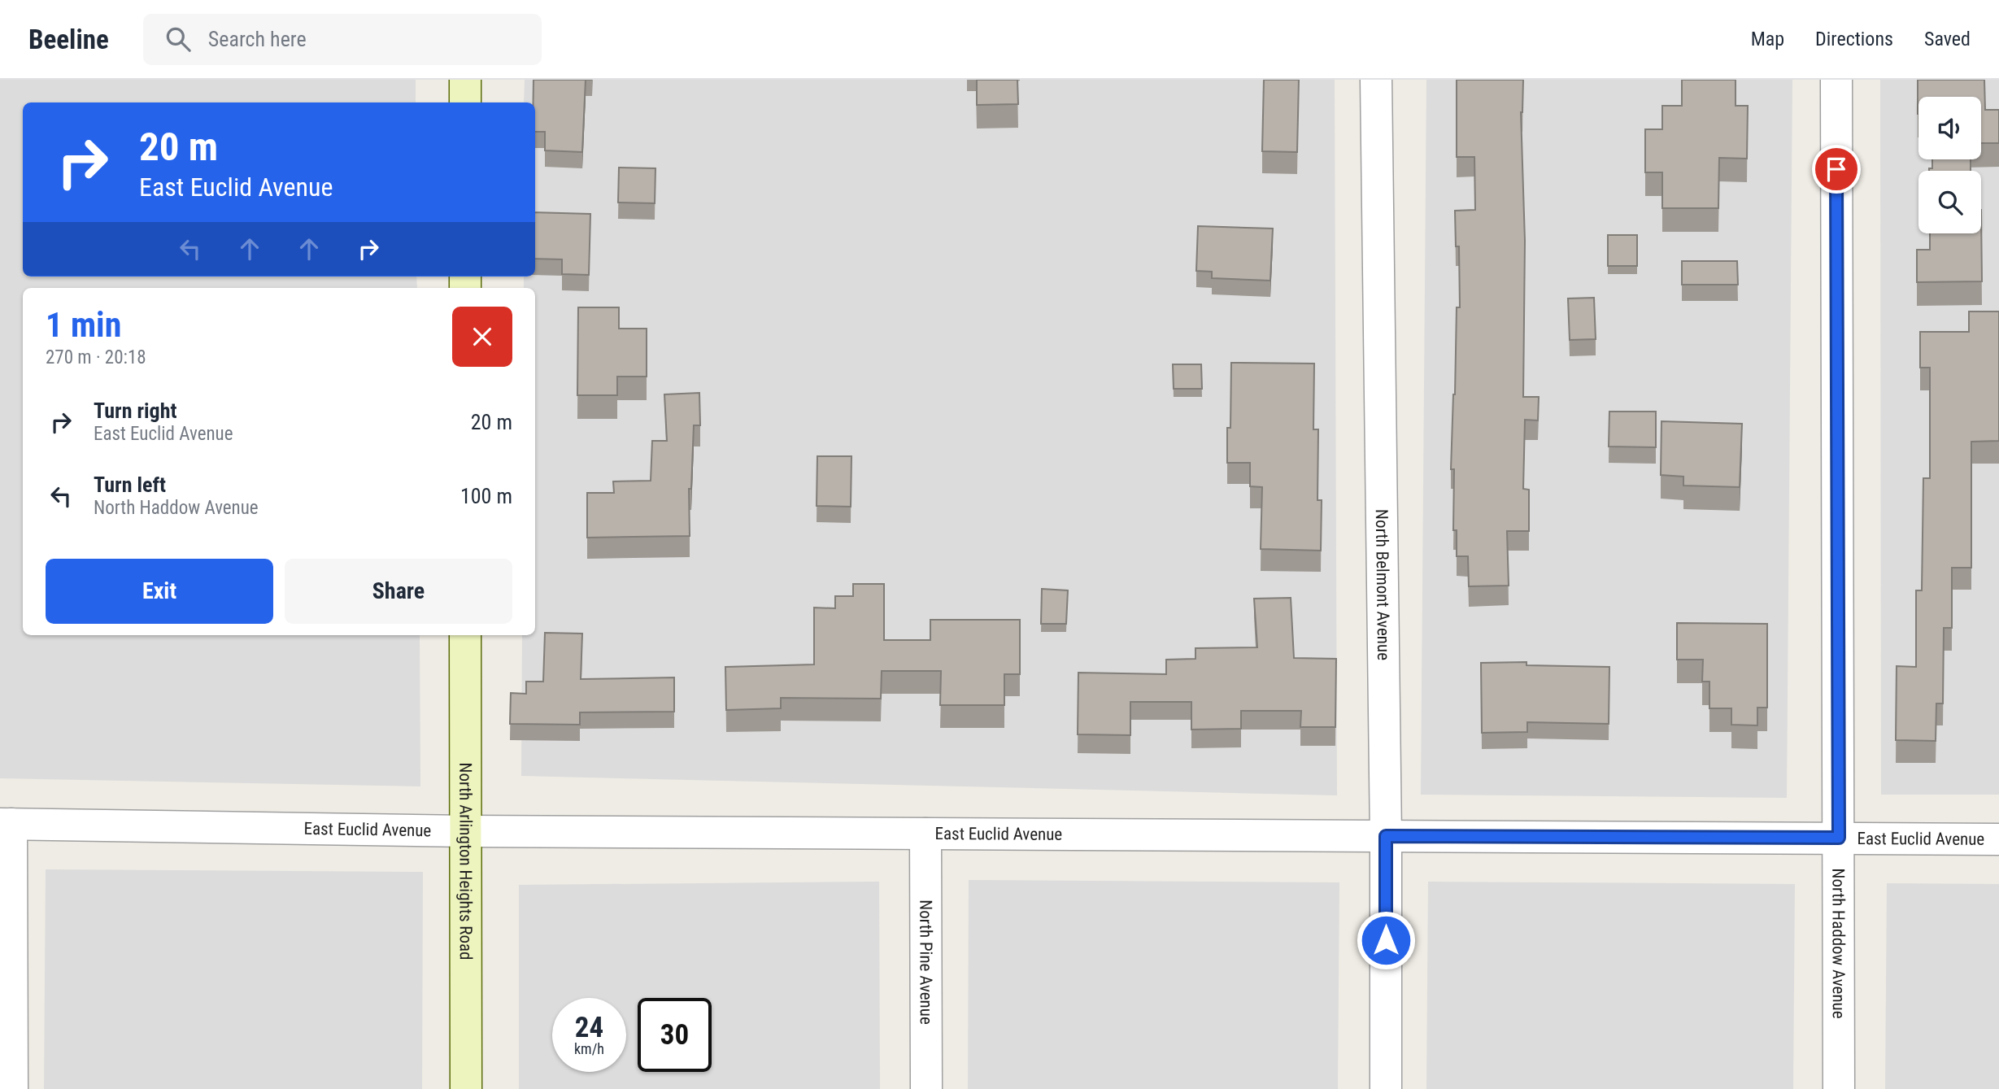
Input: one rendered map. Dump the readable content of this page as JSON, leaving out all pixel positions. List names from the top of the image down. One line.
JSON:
{"streets":{"main road":["North Arlington Heights Road"],"street":["North Belmont Avenue","East Euclid Avenue","North Haddow Avenue","North Pine Avenue"]},"crossings":[["North Belmont Avenue","East Euclid Avenue"],["East Euclid Avenue","North Arlington Heights Road"],["East Euclid Avenue","North Haddow Avenue"],["East Euclid Avenue","North Pine Avenue"]],"page":{"header":"Beeline","search":"Search here","nav":["Map","Directions","Saved"],"turn":["20 m","East Euclid Avenue"],"heading":["1 min","270 m · 20:18"],"list":[{"name":"Turn right","note":"East Euclid Avenue","value":"20 m"},{"name":"Turn left","note":"North Haddow Avenue","value":"100 m"}],"buttons":["Exit","Share"],"speed":"24 km/h","limit":"30"}}
